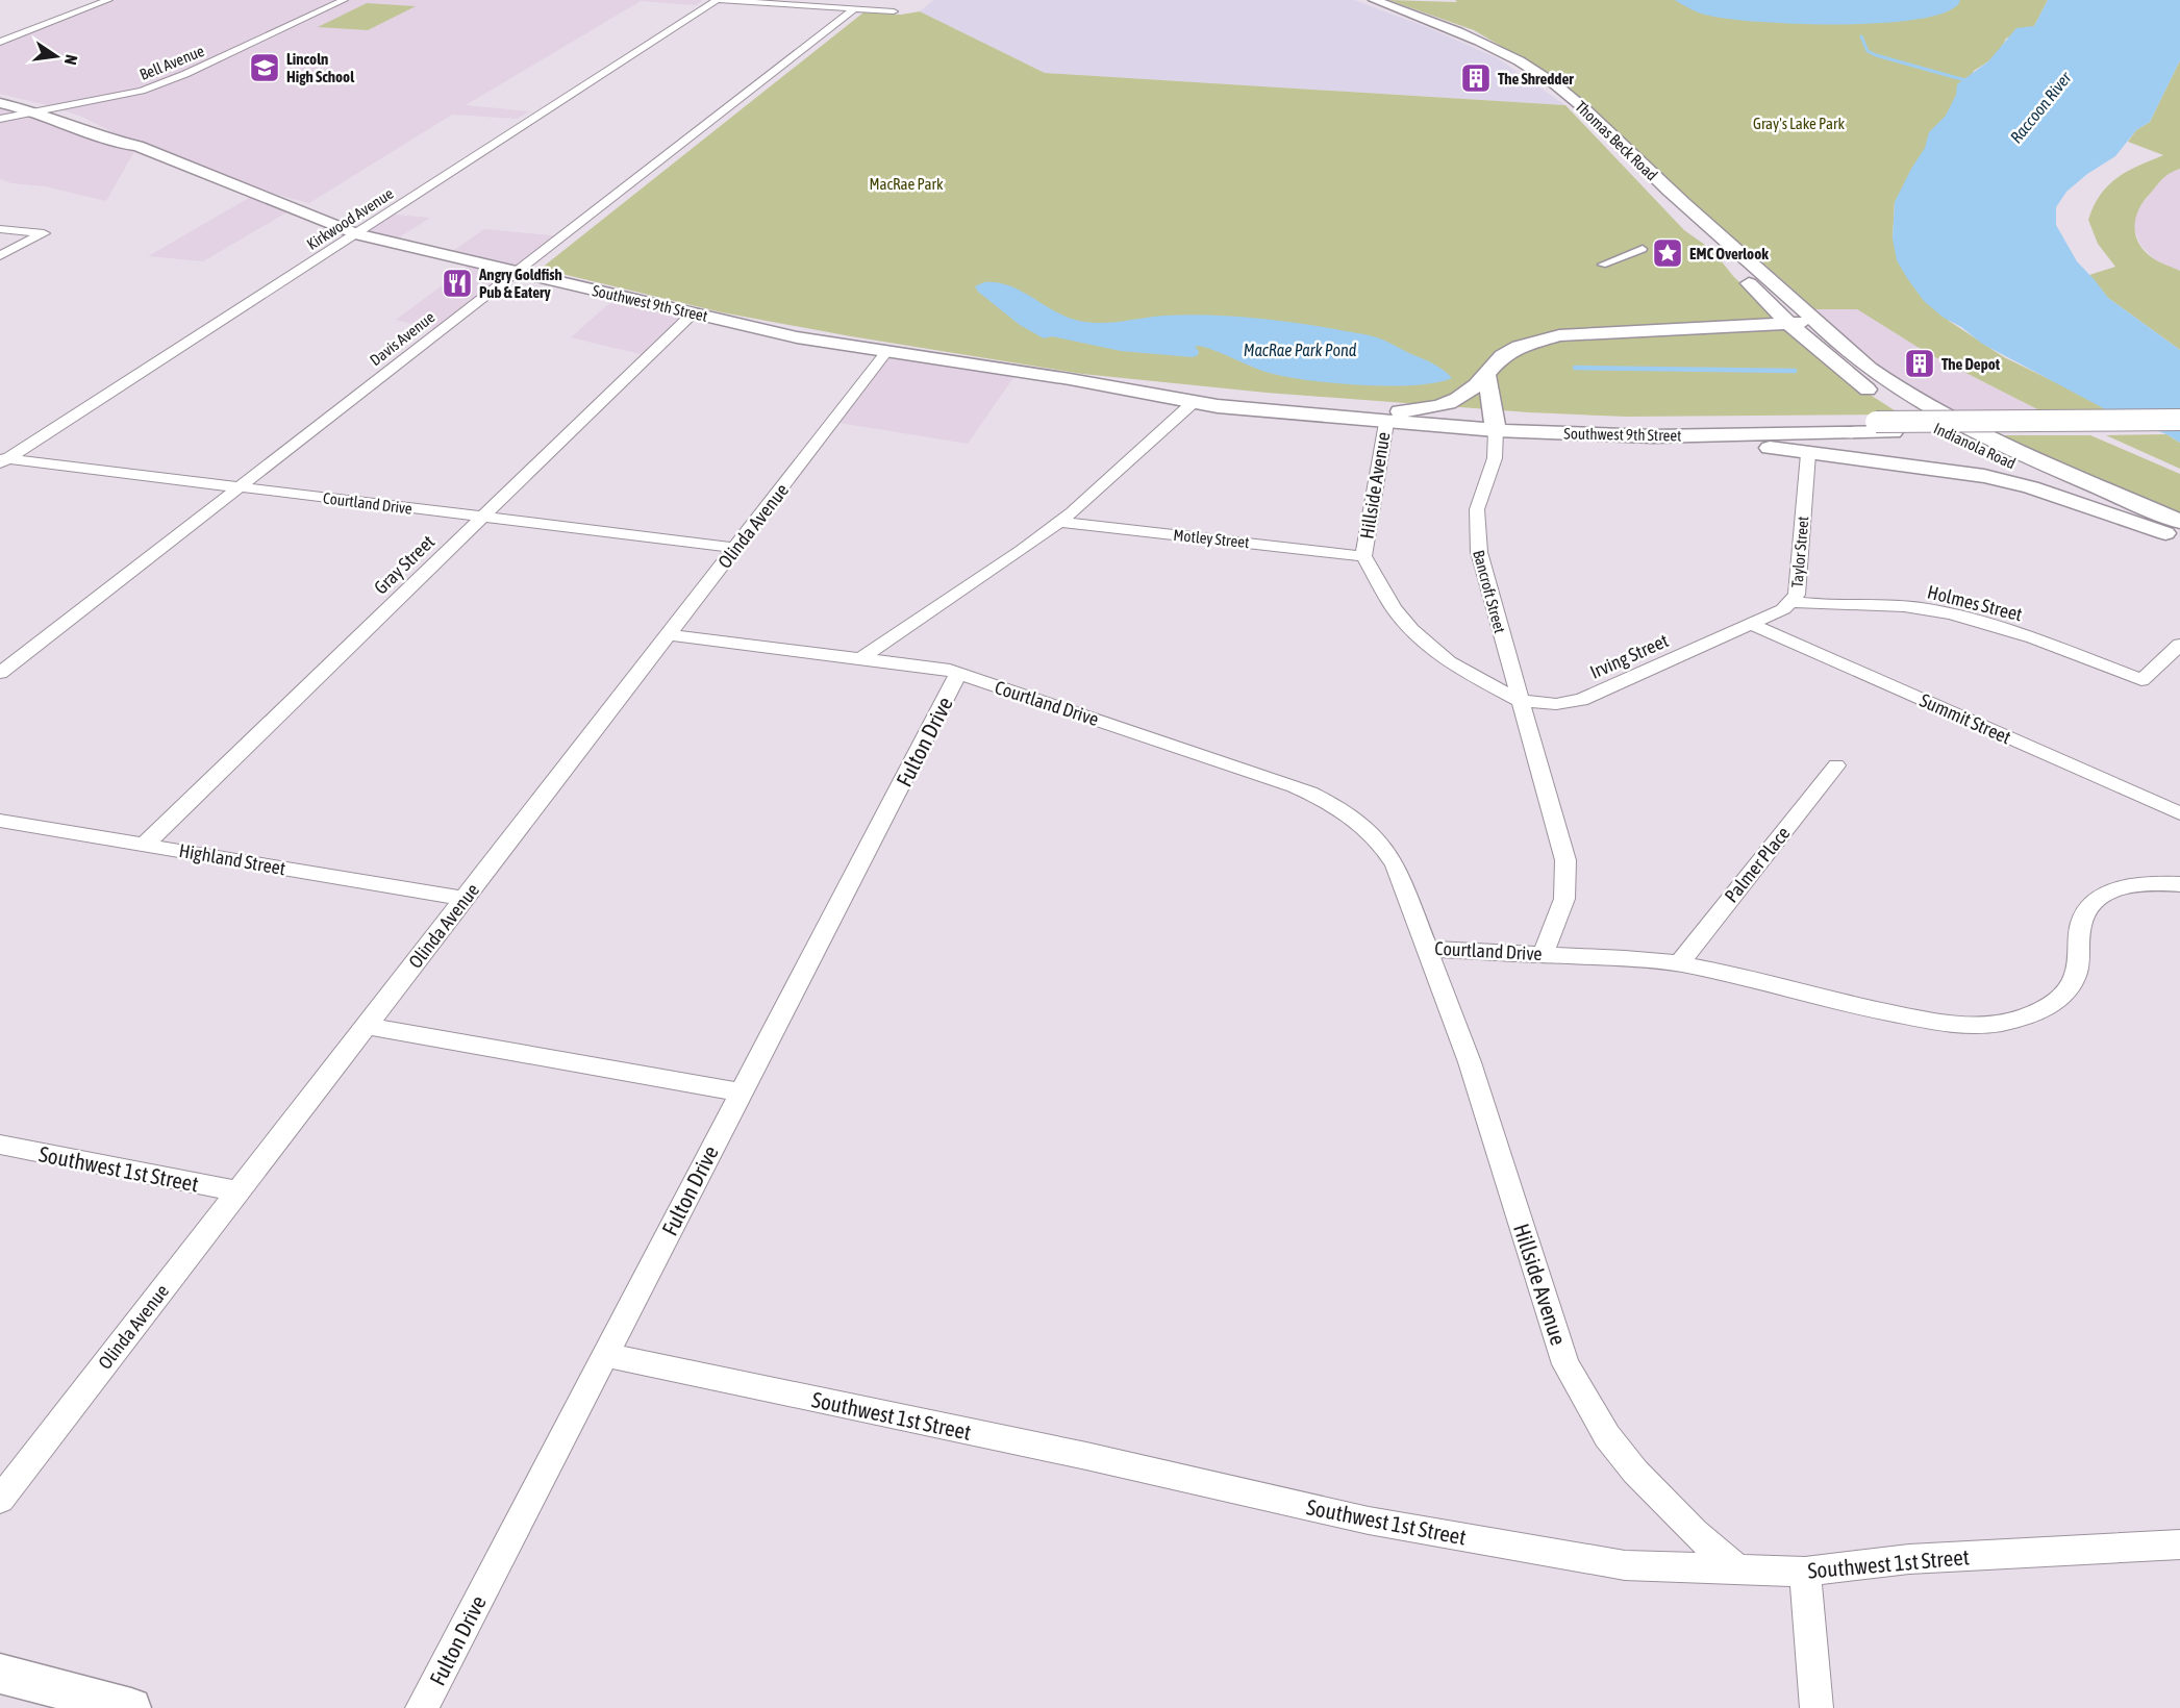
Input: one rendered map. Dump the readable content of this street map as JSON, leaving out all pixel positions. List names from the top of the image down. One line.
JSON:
{"streets":{"main road":["Thomas Beck Road","Southwest 9th Street","Indianola Road","Bancroft Street"],"street":["Bell Avenue","Kirkwood Avenue","Davis Avenue","Hillside Avenue","Courtland Drive","Olinda Avenue","Motley Street","Taylor Street","Gray Street","Holmes Street","Irving Street","Summit Street","Fulton Drive","Highland Street","Palmer Place","Southwest 1st Street"]},"crossings":[["Bell Avenue","Southwest 9th Street"],["Thomas Beck Road","Indianola Road"],["Kirkwood Avenue","Southwest 9th Street"],["Kirkwood Avenue","Courtland Drive"],["Southwest 9th Street","Davis Avenue"],["Southwest 9th Street","Hillside Avenue"],["Southwest 9th Street","Olinda Avenue"],["Southwest 9th Street","Gray Street"],["Southwest 9th Street","Bancroft Street"],["Davis Avenue","Courtland Drive"],["Hillside Avenue","Courtland Drive"],["Hillside Avenue","Motley Street"],["Hillside Avenue","Bancroft Street"],["Hillside Avenue","Irving Street"],["Hillside Avenue","Southwest 1st Street"],["Courtland Drive","Olinda Avenue"],["Courtland Drive","Gray Street"],["Courtland Drive","Bancroft Street"],["Courtland Drive","Fulton Drive"],["Courtland Drive","Palmer Place"],["Olinda Avenue","Highland Street"],["Olinda Avenue","Southwest 1st Street"],["Taylor Street","Holmes Street"],["Taylor Street","Irving Street"],["Taylor Street","Summit Street"],["Gray Street","Highland Street"],["Bancroft Street","Irving Street"],["Irving Street","Summit Street"],["Fulton Drive","Southwest 1st Street"]],"water":["Raccoon River","MacRae Park Pond"],"parks":["Gray's Lake Park","MacRae Park"],"places":{"school or university":["Lincoln High School"],"building":["The Shredder","The Depot"],"place":["EMC Overlook"],"restaurant":["Angry Goldfish Pub & Eatery"]},"north":"right"}
